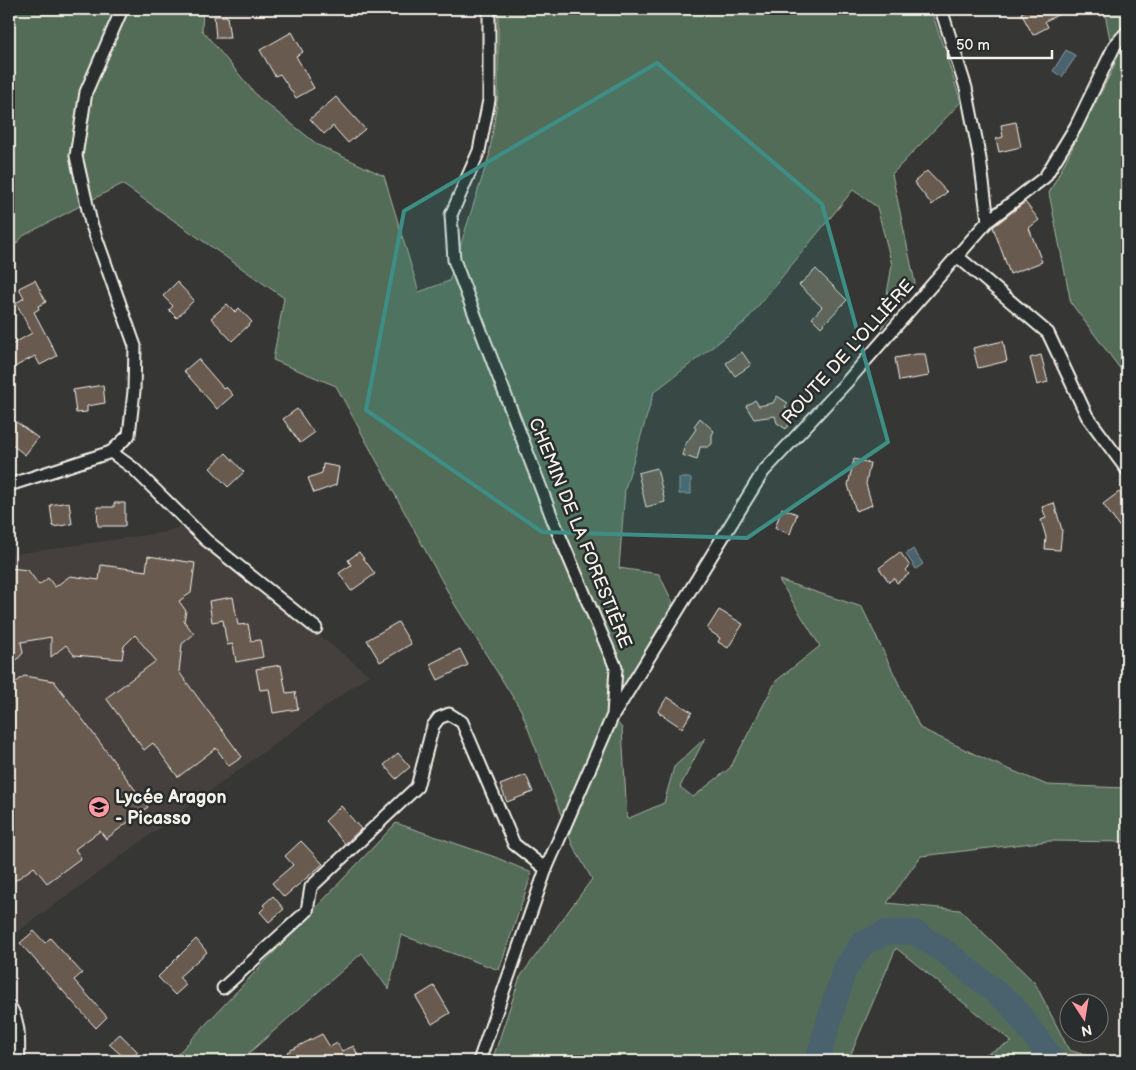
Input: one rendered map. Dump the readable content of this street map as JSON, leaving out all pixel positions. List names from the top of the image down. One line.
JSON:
{"streets":{"street":["ROUTE DE L'OLLIÈRE","CHEMIN DE LA FORESTIÈRE"]},"crossings":[["ROUTE DE L'OLLIÈRE","CHEMIN DE LA FORESTIÈRE"]],"places":{"school or university":["Lycée Aragon - Picasso"]},"scale_bar":"50 m","north":"bottom"}
